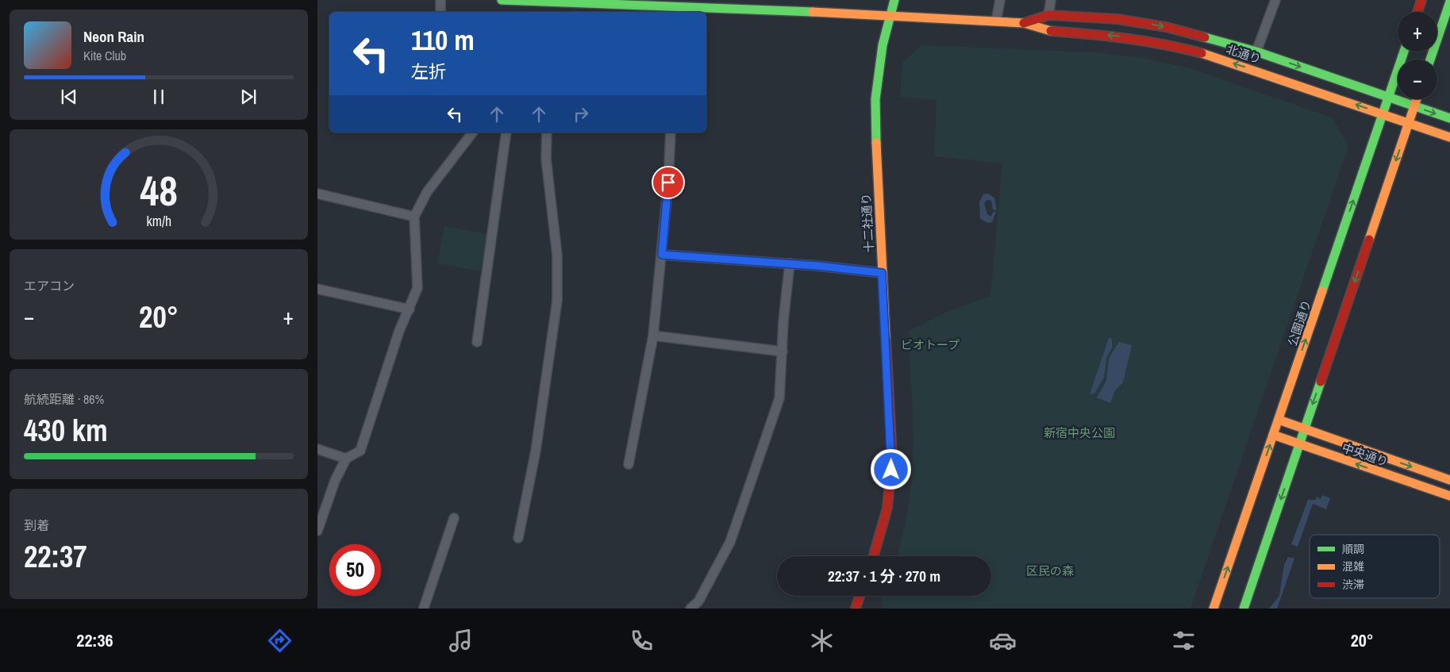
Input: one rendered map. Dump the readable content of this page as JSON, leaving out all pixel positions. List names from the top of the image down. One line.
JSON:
{"streets":{"main road":["北通り","十二社通り","公園通り","中央通り"]},"crossings":[["北通り","十二社通り"],["北通り","公園通り"],["公園通り","中央通り"]],"parks":["ビオトープ","新宿中央公園","区民の森"],"legend":["順調","混雑","渋滞"],"page":{"map_buttons":["+","−"],"turn":["110 m","左折"],"song":["Neon Rain","Kite Club"],"tile":["エアコン",["航続距離 · 86%","430 km"],["到着","22:37"]],"heat":["−","20°","+"],"limit":"50","trip":"22:37 · 1 分 · 270 m","tabs":["22:36","20°"],"gauge":["48","km/h"]}}
